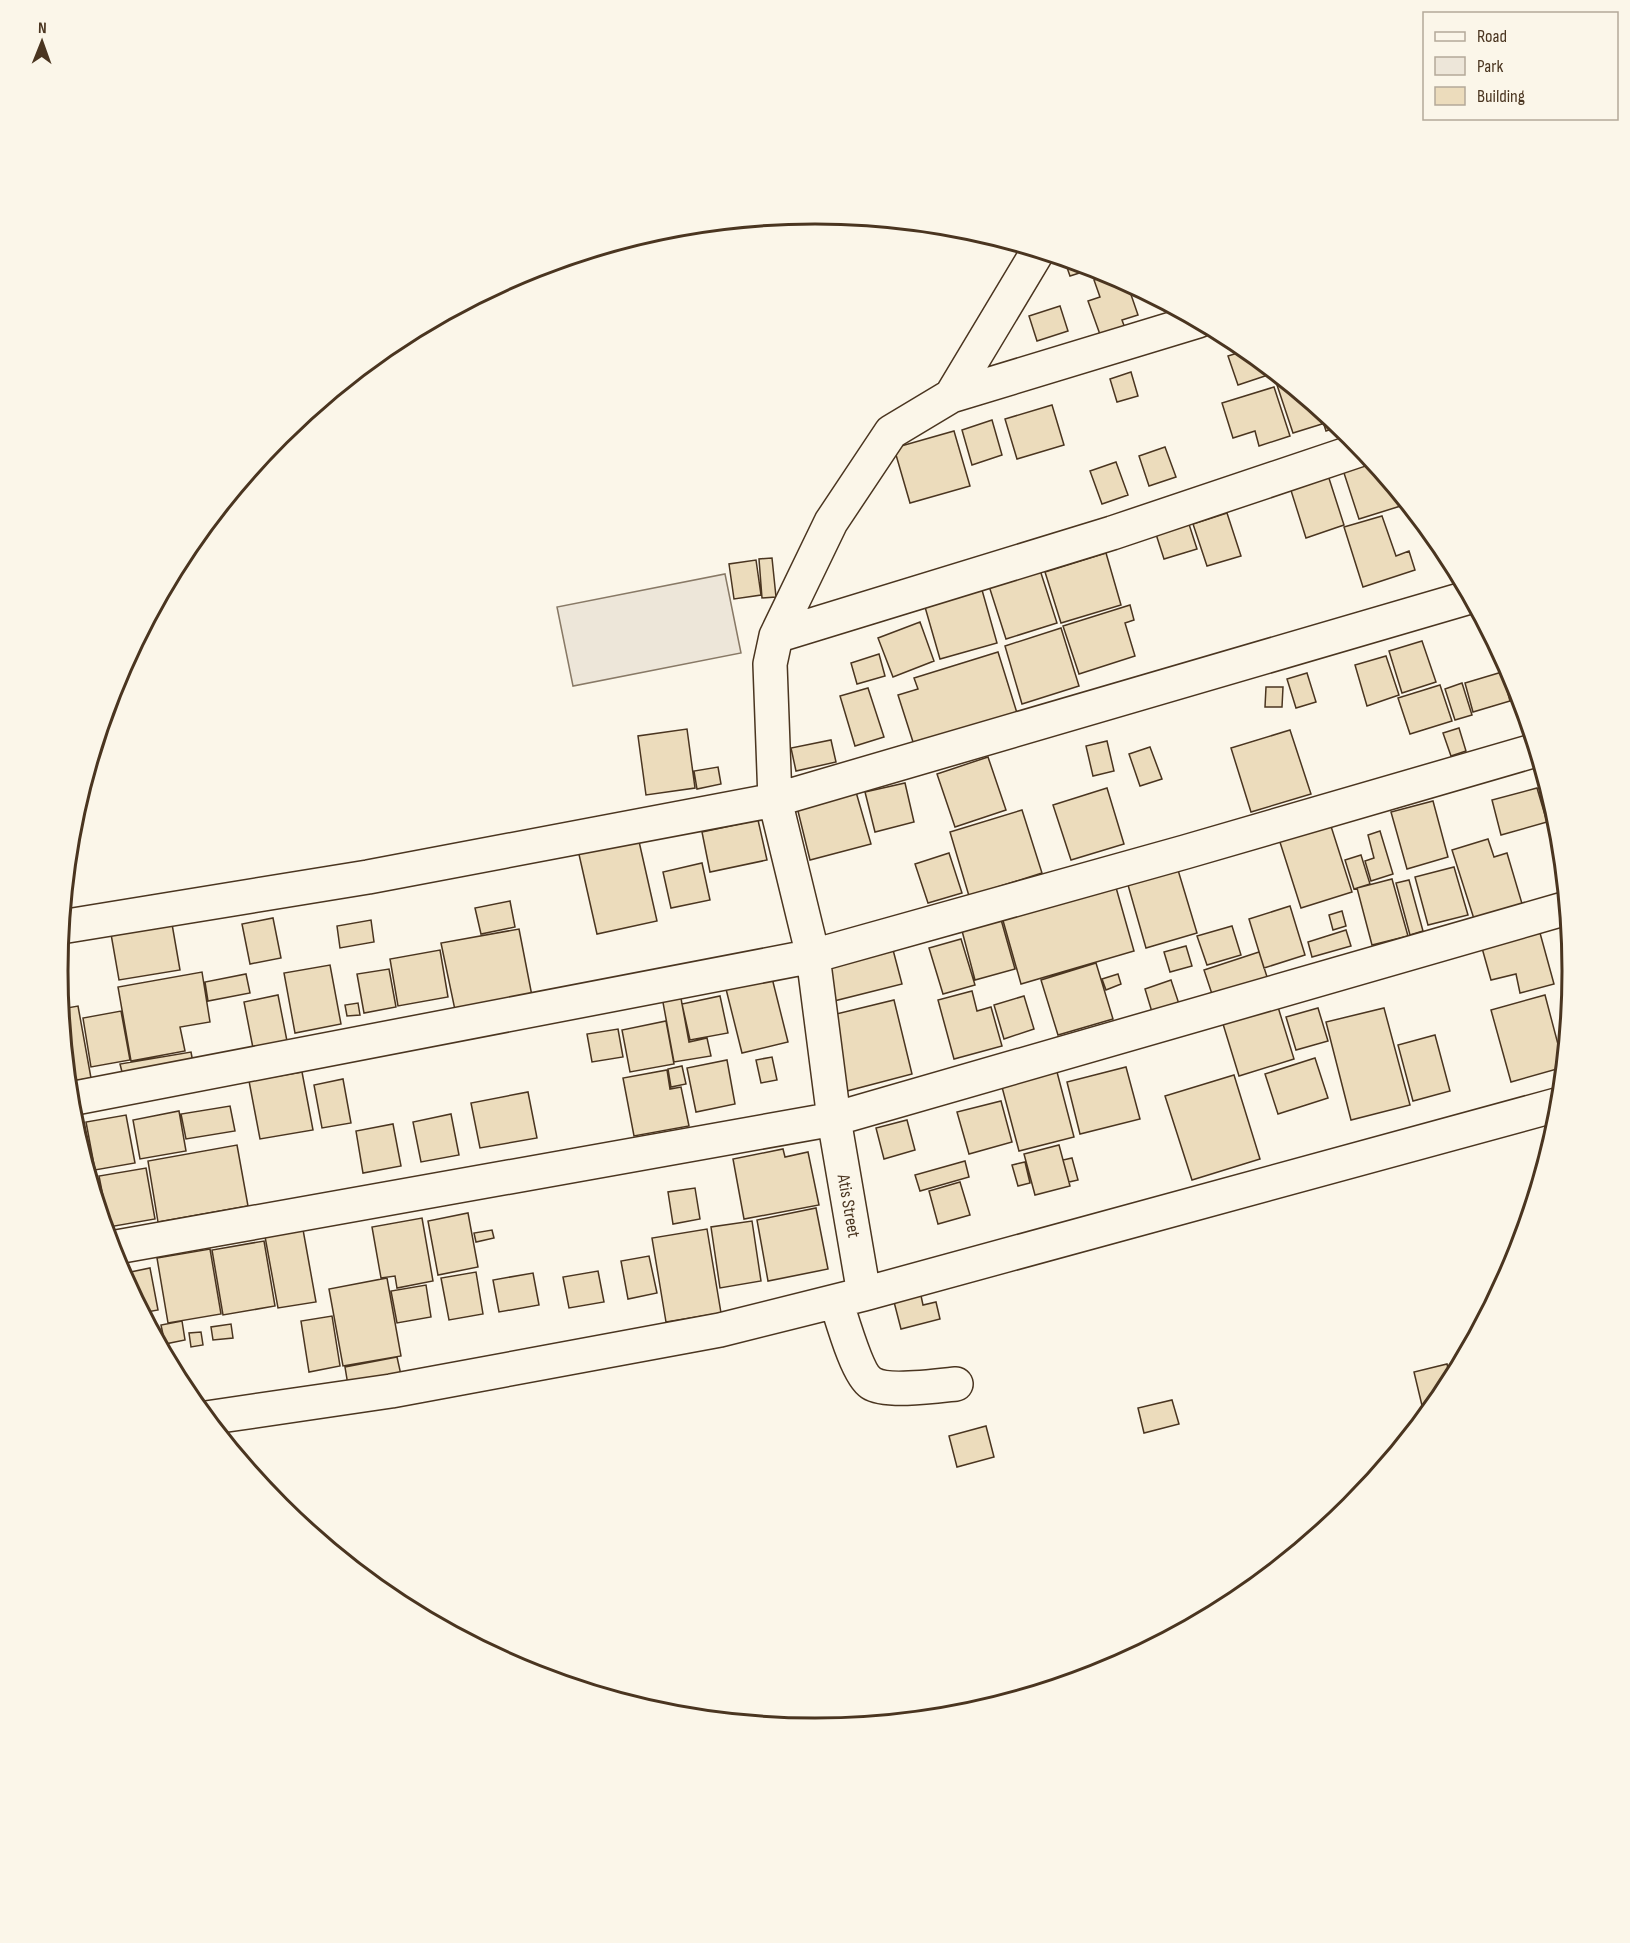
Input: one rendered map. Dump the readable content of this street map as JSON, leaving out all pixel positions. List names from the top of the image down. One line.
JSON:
{"streets":{"street":["Atis Street"]},"legend":["Road","Park","Building"],"north":"top"}
